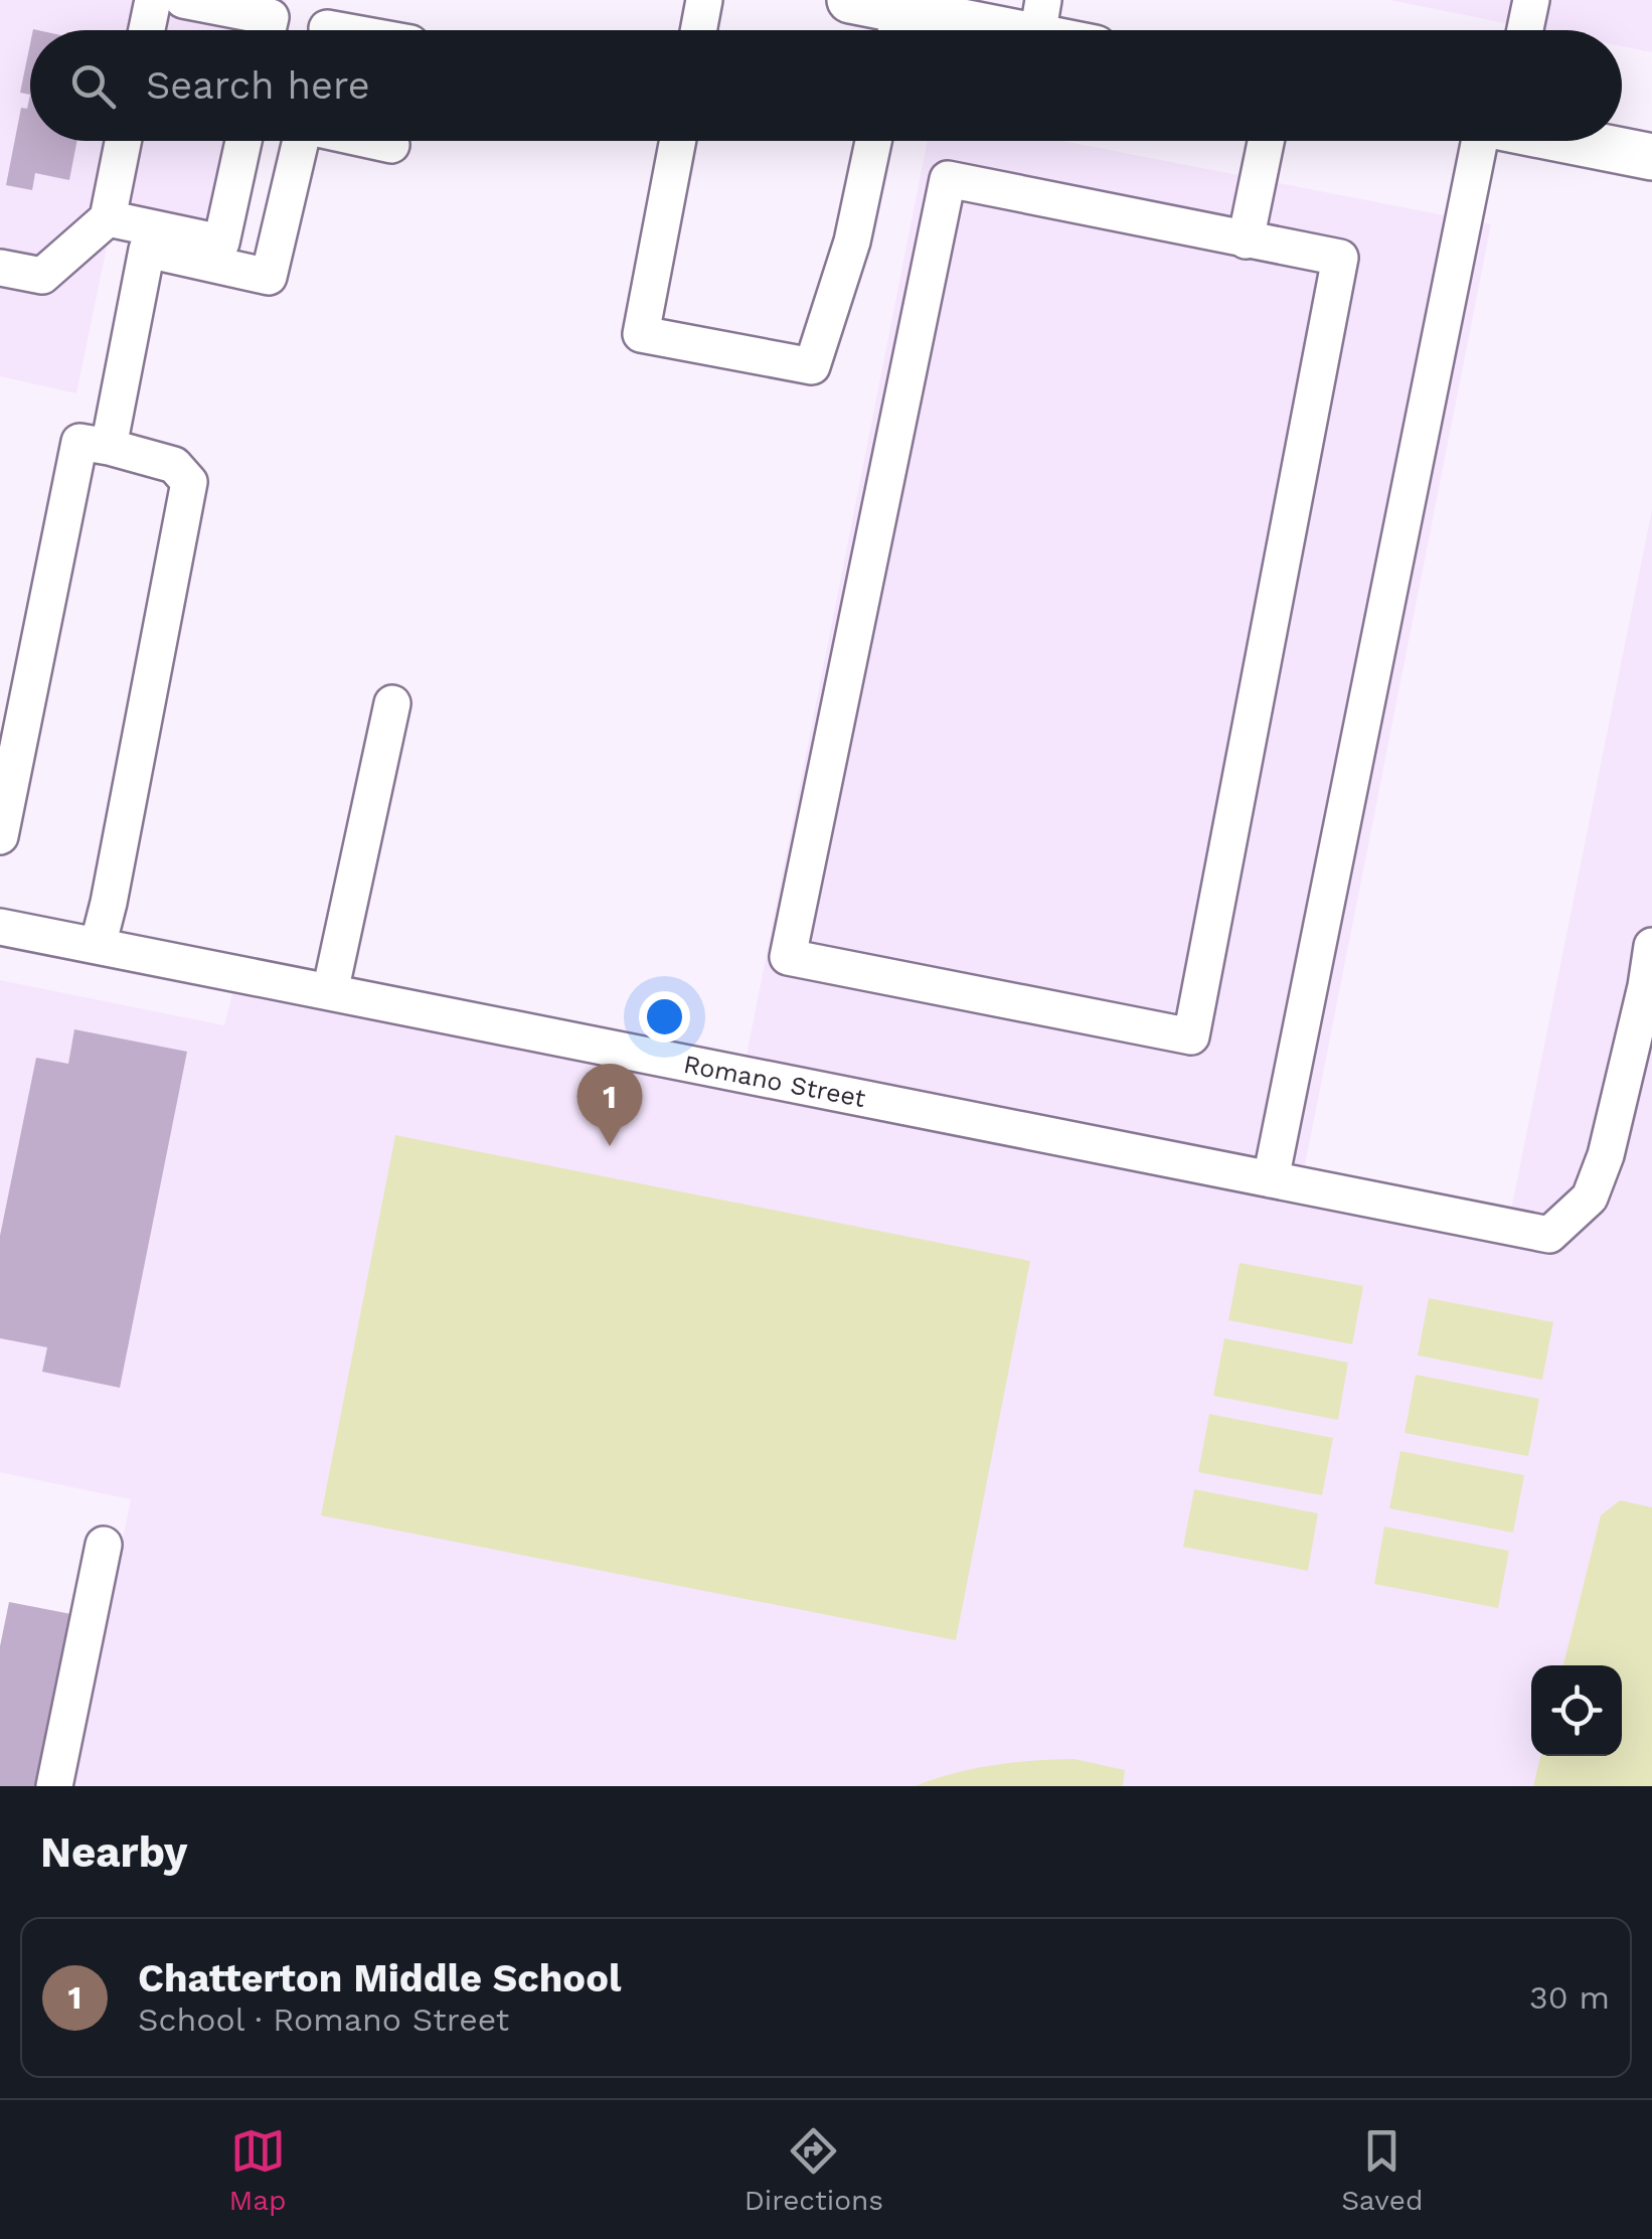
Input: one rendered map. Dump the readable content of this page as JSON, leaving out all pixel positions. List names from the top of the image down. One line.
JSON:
{"streets":{"street":["Romano Street"]},"page":{"search":"Search here","pins":"1","heading":"Nearby","list":[{"mark":"1","name":"Chatterton Middle School","note":"School · Romano Street","value":"30 m"}],"nav":["Map","Directions","Saved"]}}
